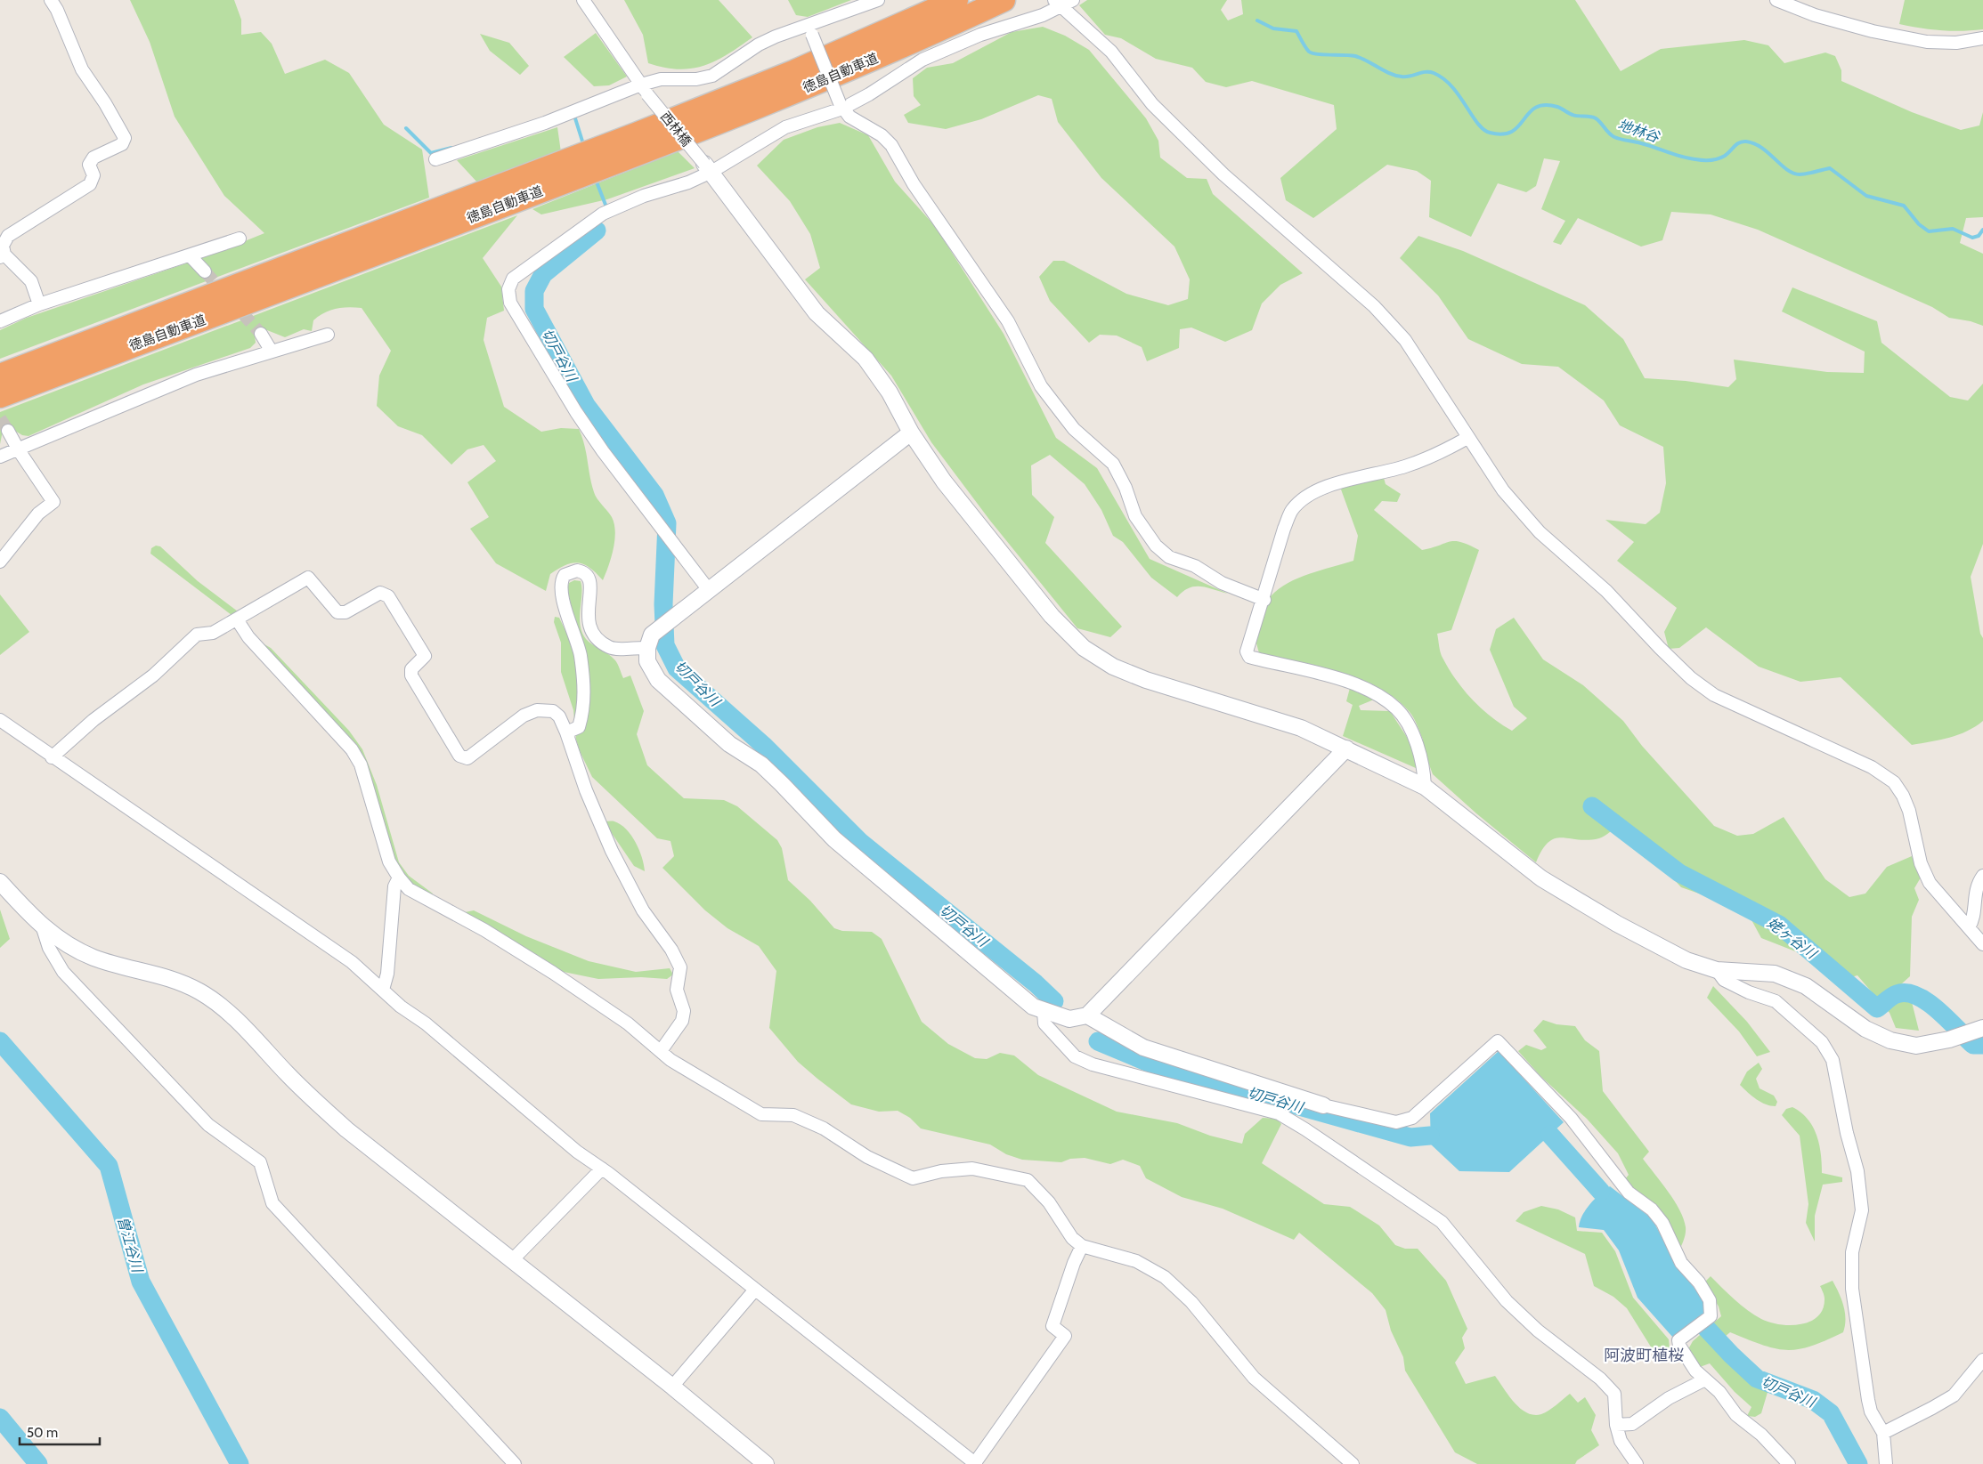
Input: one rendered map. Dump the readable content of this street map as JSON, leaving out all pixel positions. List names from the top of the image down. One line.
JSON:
{"streets":{"highway":["徳島自動車道"],"street":["西林橋"]},"districts":["阿波町植桜"],"water":["地林谷","切戸谷川","姥ヶ谷川","曽江谷川"],"scale_bar":"50 m"}
